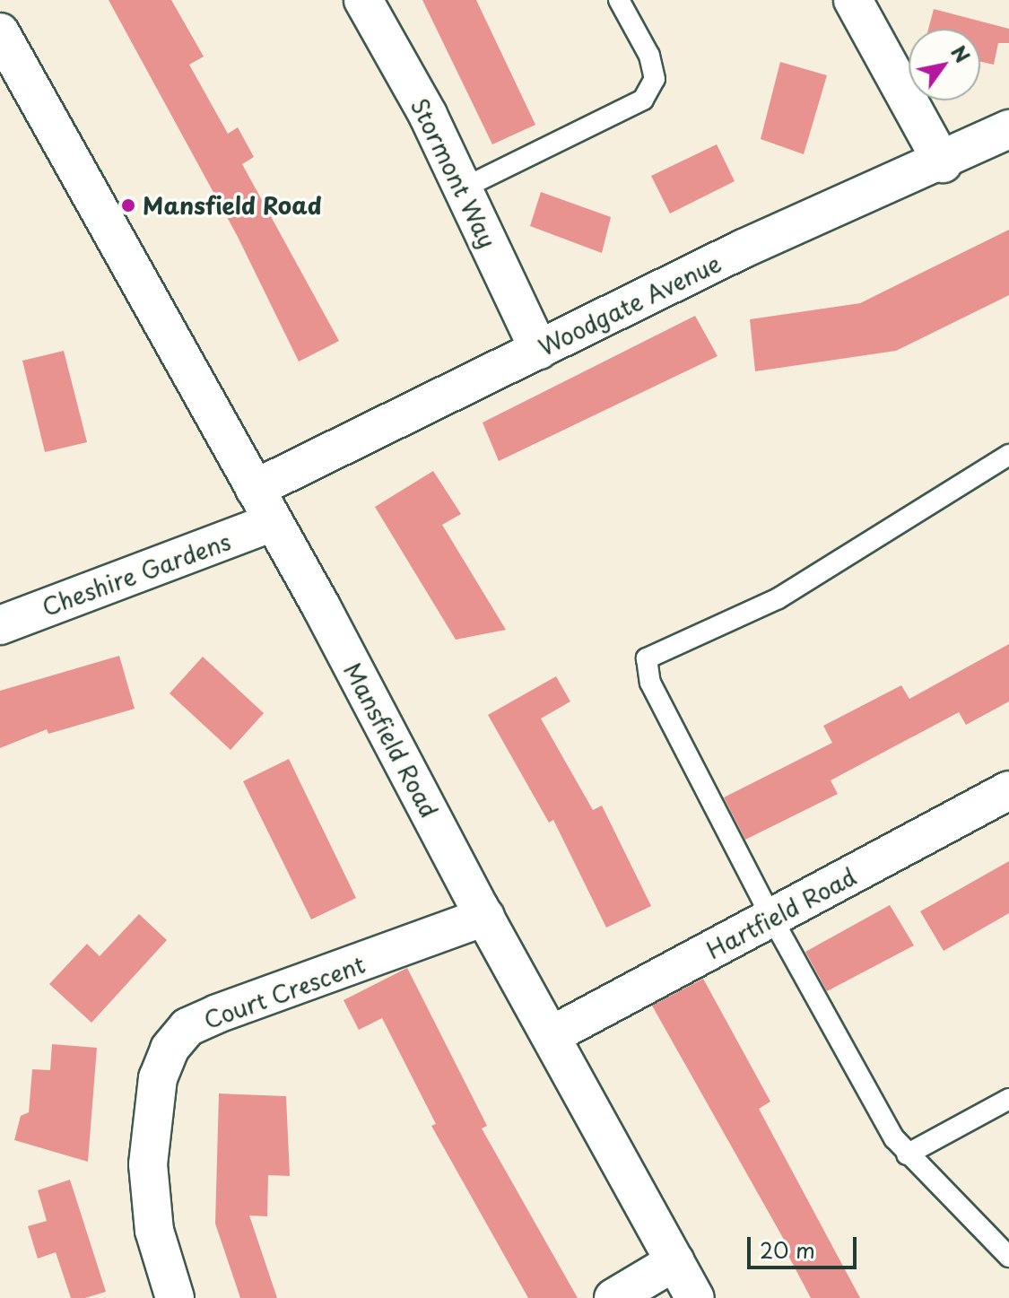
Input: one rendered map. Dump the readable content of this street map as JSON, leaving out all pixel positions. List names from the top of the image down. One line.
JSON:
{"streets":{"street":["Stormont Way","Woodgate Avenue","Cheshire Gardens","Mansfield Road","Hartfield Road","Court Crescent"]},"crossings":[["Stormont Way","Woodgate Avenue"],["Woodgate Avenue","Mansfield Road"],["Cheshire Gardens","Mansfield Road"],["Mansfield Road","Hartfield Road"],["Mansfield Road","Court Crescent"]],"places":["Mansfield Road"],"scale_bar":"20 m","north":"top right"}
